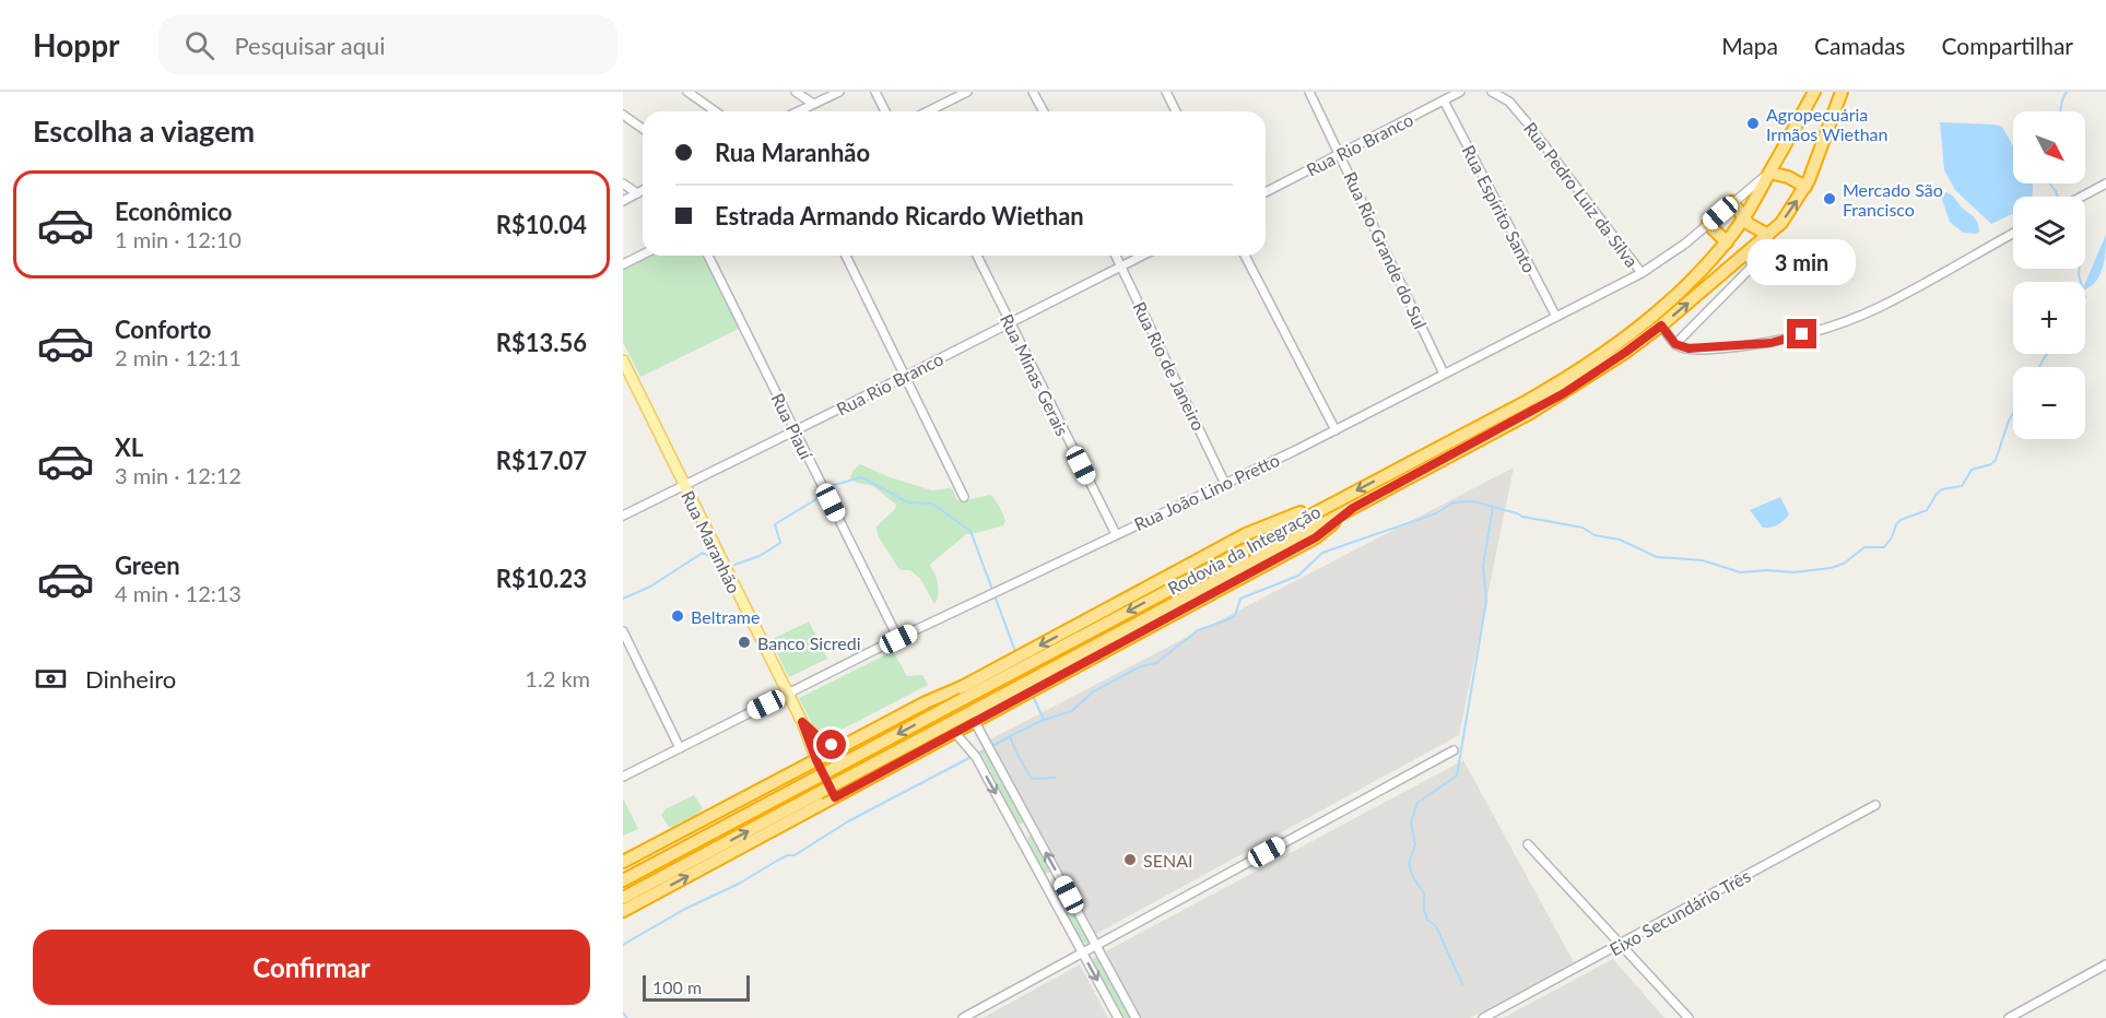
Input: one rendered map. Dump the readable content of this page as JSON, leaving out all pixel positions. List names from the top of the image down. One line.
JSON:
{"streets":{"highway":["Rodovia da Integração"],"main road":["Rua Maranhão"],"street":["Rua Rio Branco","Rua Pedro Luiz da Silva","Rua Espírito Santo","Rua Rio Grande do Sul","Rua Rio de Janeiro","Rua Minas Gerais","Rua Piauí","Rua João Lino Pretto","Eixo Secundário Três"]},"crossings":[["Rua Rio Branco","Rua Espírito Santo"],["Rua Rio Branco","Rua Rio Grande do Sul"],["Rua Rio Branco","Rua Rio de Janeiro"],["Rua Rio Branco","Rua Minas Gerais"],["Rua Rio Branco","Rua Piauí"],["Rua Rio Branco","Rua Maranhão"],["Rua Pedro Luiz da Silva","Rua João Lino Pretto"],["Rua Espírito Santo","Rua João Lino Pretto"],["Rua Rio Grande do Sul","Rua João Lino Pretto"],["Rua Rio de Janeiro","Rua João Lino Pretto"],["Rua Minas Gerais","Rua João Lino Pretto"],["Rua Piauí","Rua João Lino Pretto"],["Rua João Lino Pretto","Rua Maranhão"],["Rua João Lino Pretto","Rodovia da Integração"]],"places":["Agropecuária Irmãos Wiethan","Mercado São Francisco","Beltrame","Banco Sicredi","SENAI"],"scale_bar":"100 m","north":"bottom right","page":{"header":"Hoppr","search":"Pesquisar aqui","nav":["Mapa","Camadas","Compartilhar"],"heading":"Escolha a viagem","map_buttons":["+","−"],"banner":["Rua Maranhão","Estrada Armando Ricardo Wiethan"],"list":[{"name":"Econômico","note":"1 min · 12:10","value":"R$10.04"},{"name":"Conforto","note":"2 min · 12:11","value":"R$13.56"},{"name":"XL","note":"3 min · 12:12","value":"R$17.07"},{"name":"Green","note":"4 min · 12:13","value":"R$10.23"}],"bubble":"3 min","pay":["Dinheiro","1.2 km"],"buttons":"Confirmar","scale":"100 m"}}
